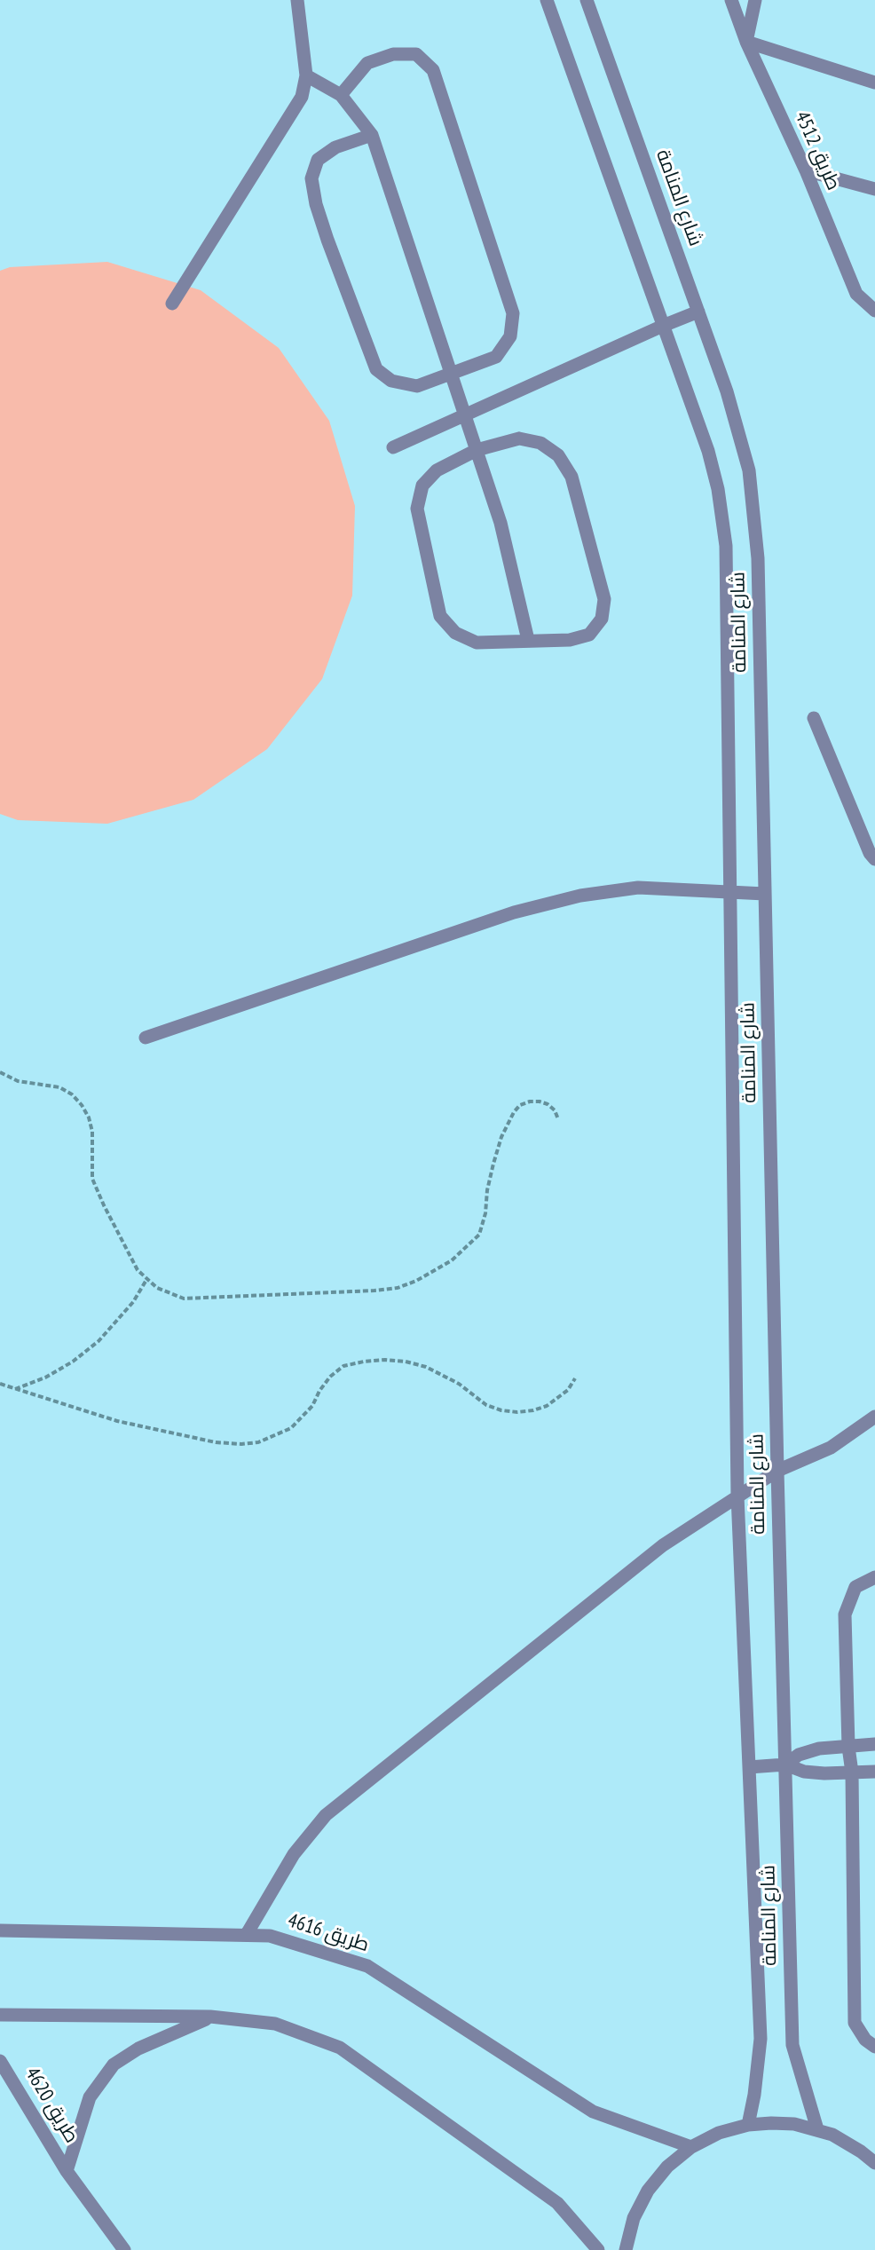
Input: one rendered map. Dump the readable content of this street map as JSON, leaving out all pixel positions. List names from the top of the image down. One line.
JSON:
{"streets":{"street":["طريق 4512","شارع المنامة","طريق 4616","طريق 4620"]}}
